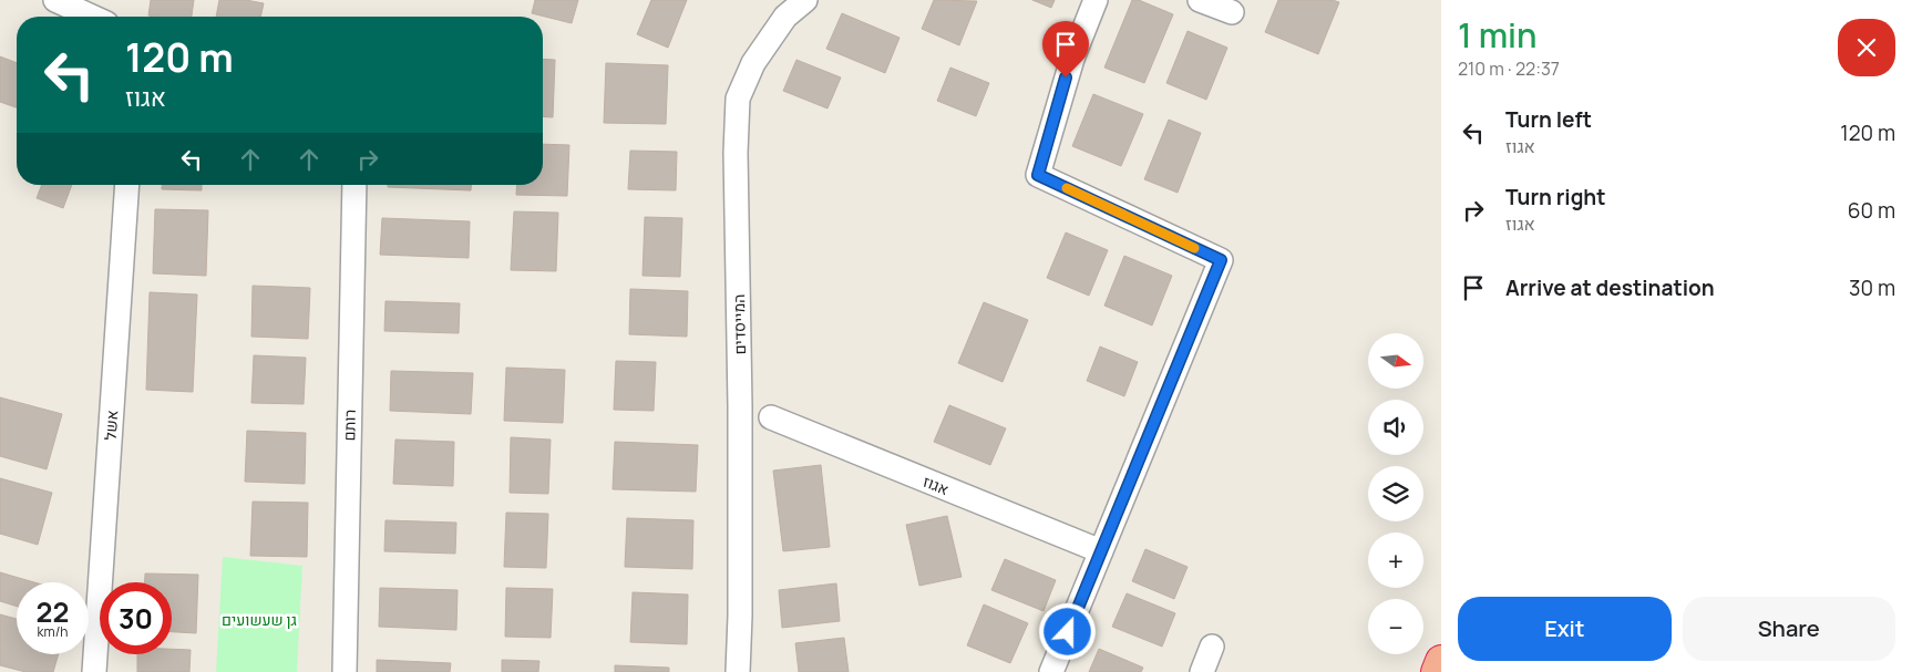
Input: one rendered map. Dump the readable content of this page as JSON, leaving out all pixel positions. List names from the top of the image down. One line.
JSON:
{"streets":{"street":["המייסדים","אשל","רותם","אגוז"]},"parks":["גן שעשועים"],"north":"right","page":{"heading":["1 min","210 m · 22:37"],"turn":["120 m","אגוז"],"list":[{"name":"Turn left","note":"אגוז","value":"120 m"},{"name":"Turn right","note":"אגוז","value":"60 m"},{"name":"Arrive at destination","value":"30 m"}],"map_buttons":["+","−"],"speed":"22 km/h","limit":"30","buttons":["Exit","Share"]}}
